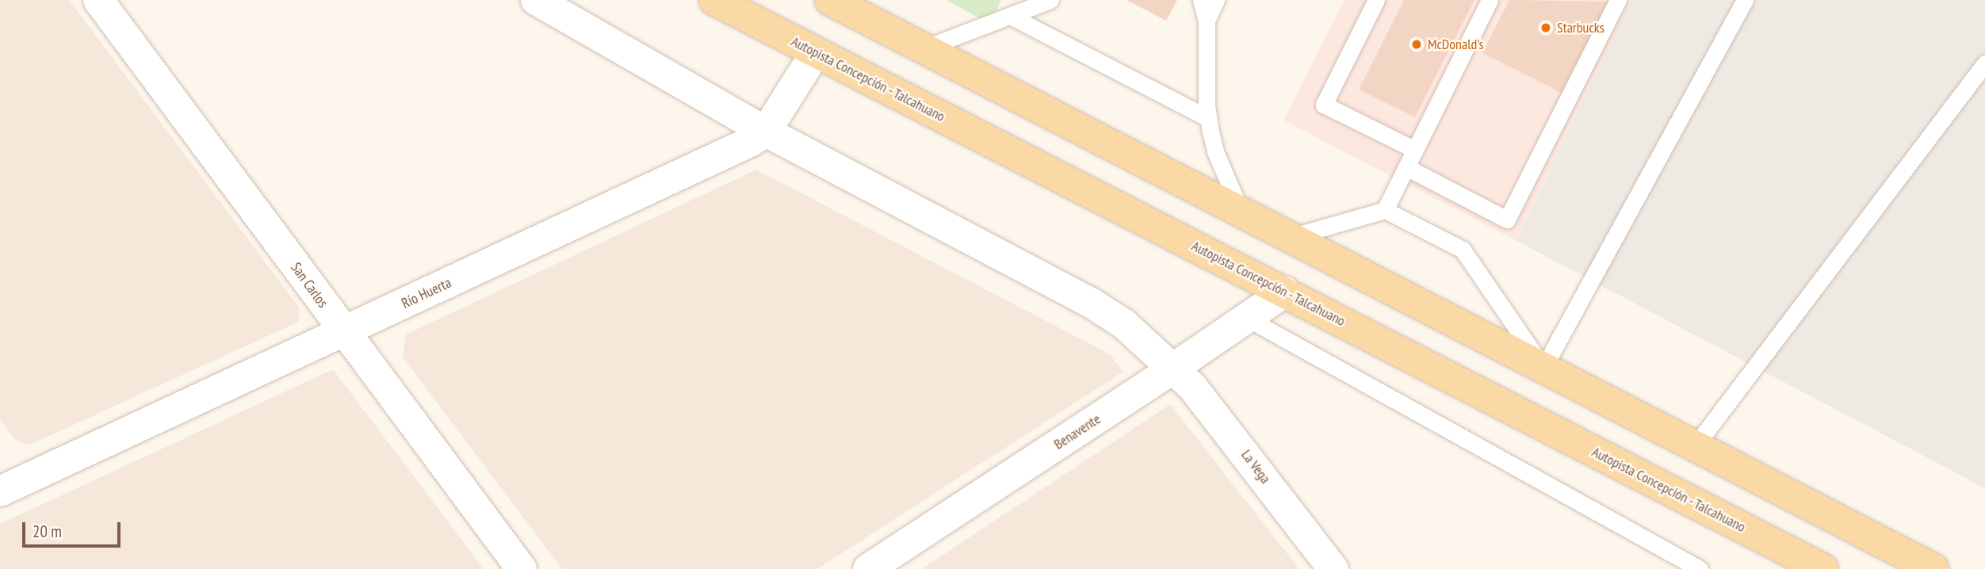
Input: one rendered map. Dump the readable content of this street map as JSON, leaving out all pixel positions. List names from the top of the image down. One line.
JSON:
{"streets":{"main road":["Autopista Concepción - Talcahuano"],"street":["San Carlos","Río Huerta","Benavente","La Vega"]},"crossings":[["Autopista Concepción - Talcahuano","Río Huerta"],["Autopista Concepción - Talcahuano","Benavente"],["San Carlos","Río Huerta"],["Río Huerta","La Vega"],["Benavente","La Vega"]],"places":["Starbucks","McDonald's"],"scale_bar":"20 m"}
